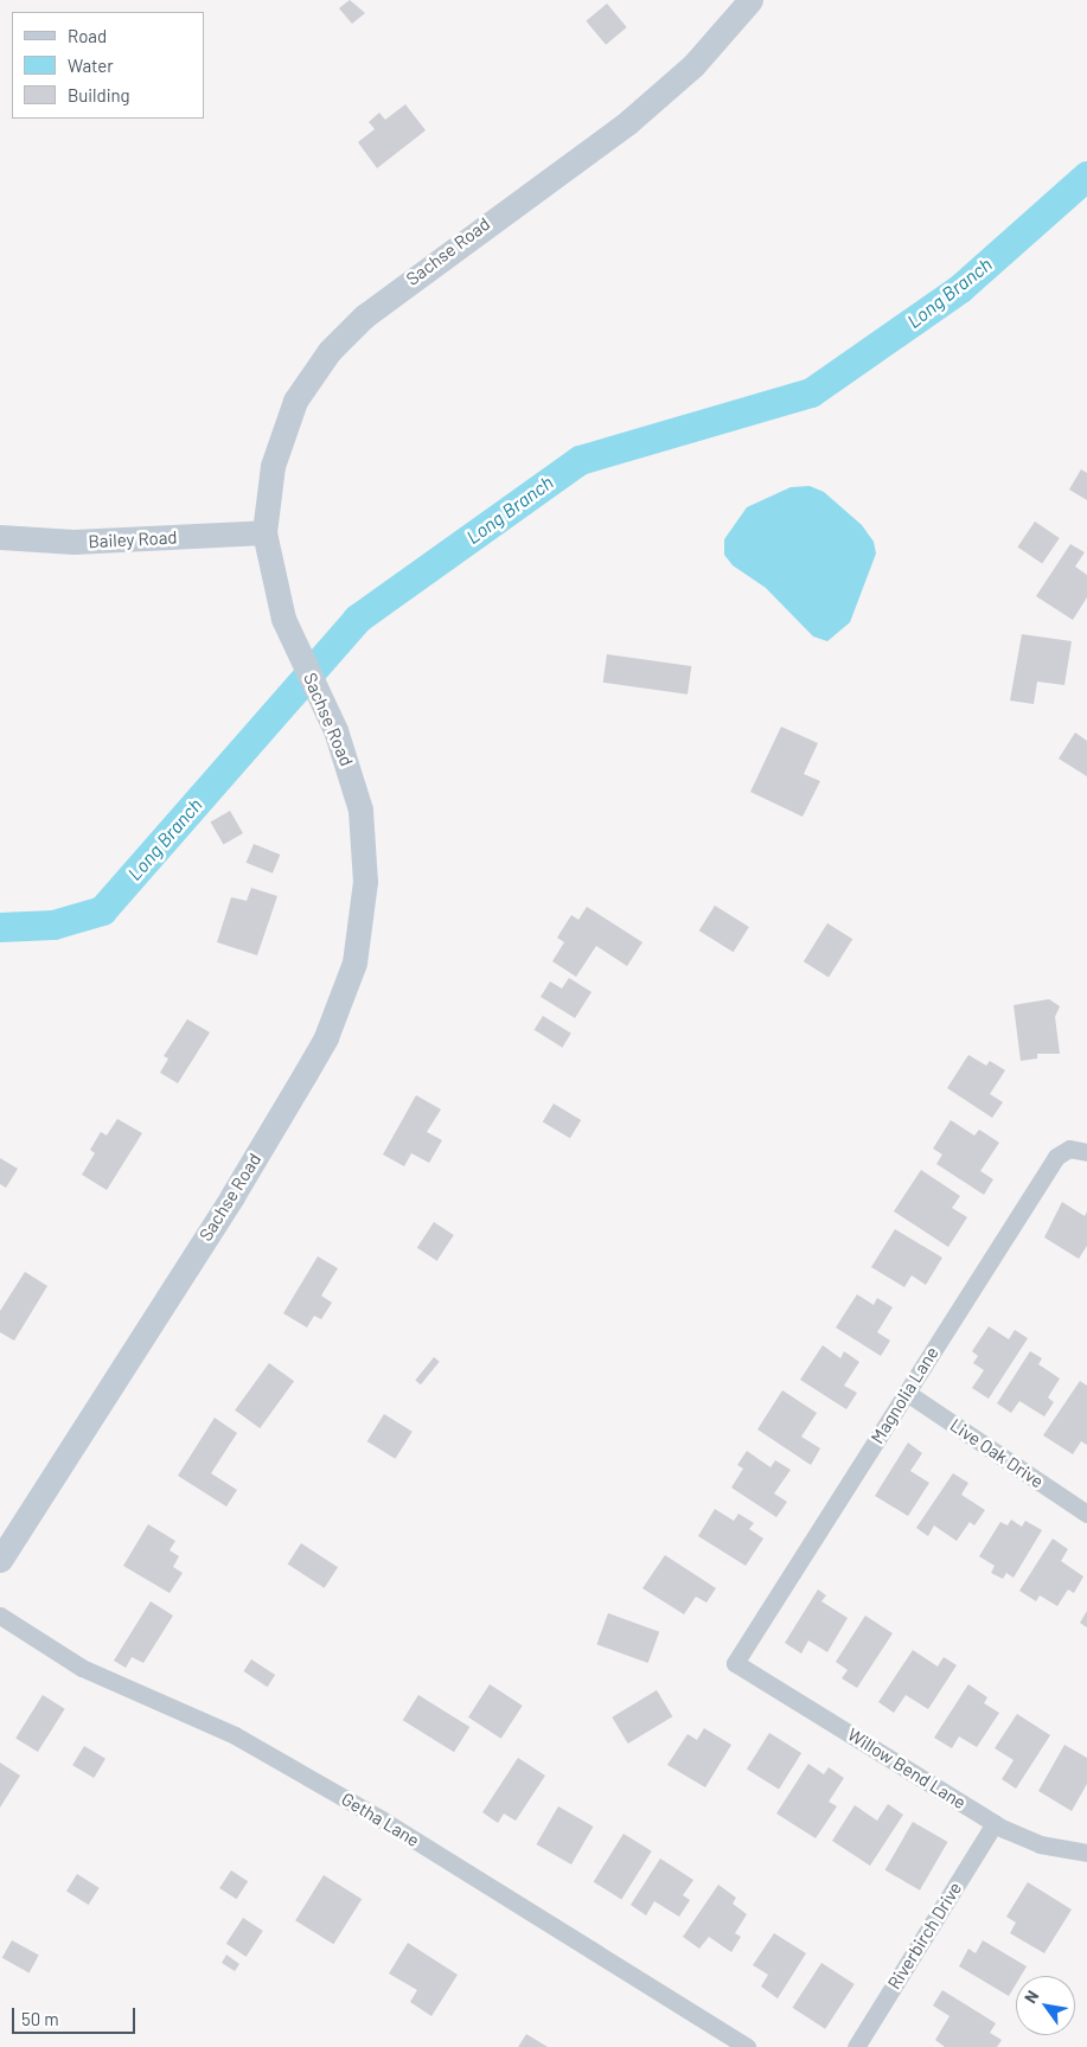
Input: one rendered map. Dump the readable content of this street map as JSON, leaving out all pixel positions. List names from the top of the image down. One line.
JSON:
{"streets":{"main road":["Sachse Road","Bailey Road"],"street":["Magnolia Lane","Live Oak Drive","Willow Bend Lane","Getha Lane","Riverbirch Drive"]},"crossings":[["Sachse Road","Bailey Road"],["Magnolia Lane","Live Oak Drive"],["Magnolia Lane","Willow Bend Lane"],["Willow Bend Lane","Riverbirch Drive"]],"water":["Long Branch"],"legend":["Road","Water","Building"],"scale_bar":"50 m","north":"top left"}
